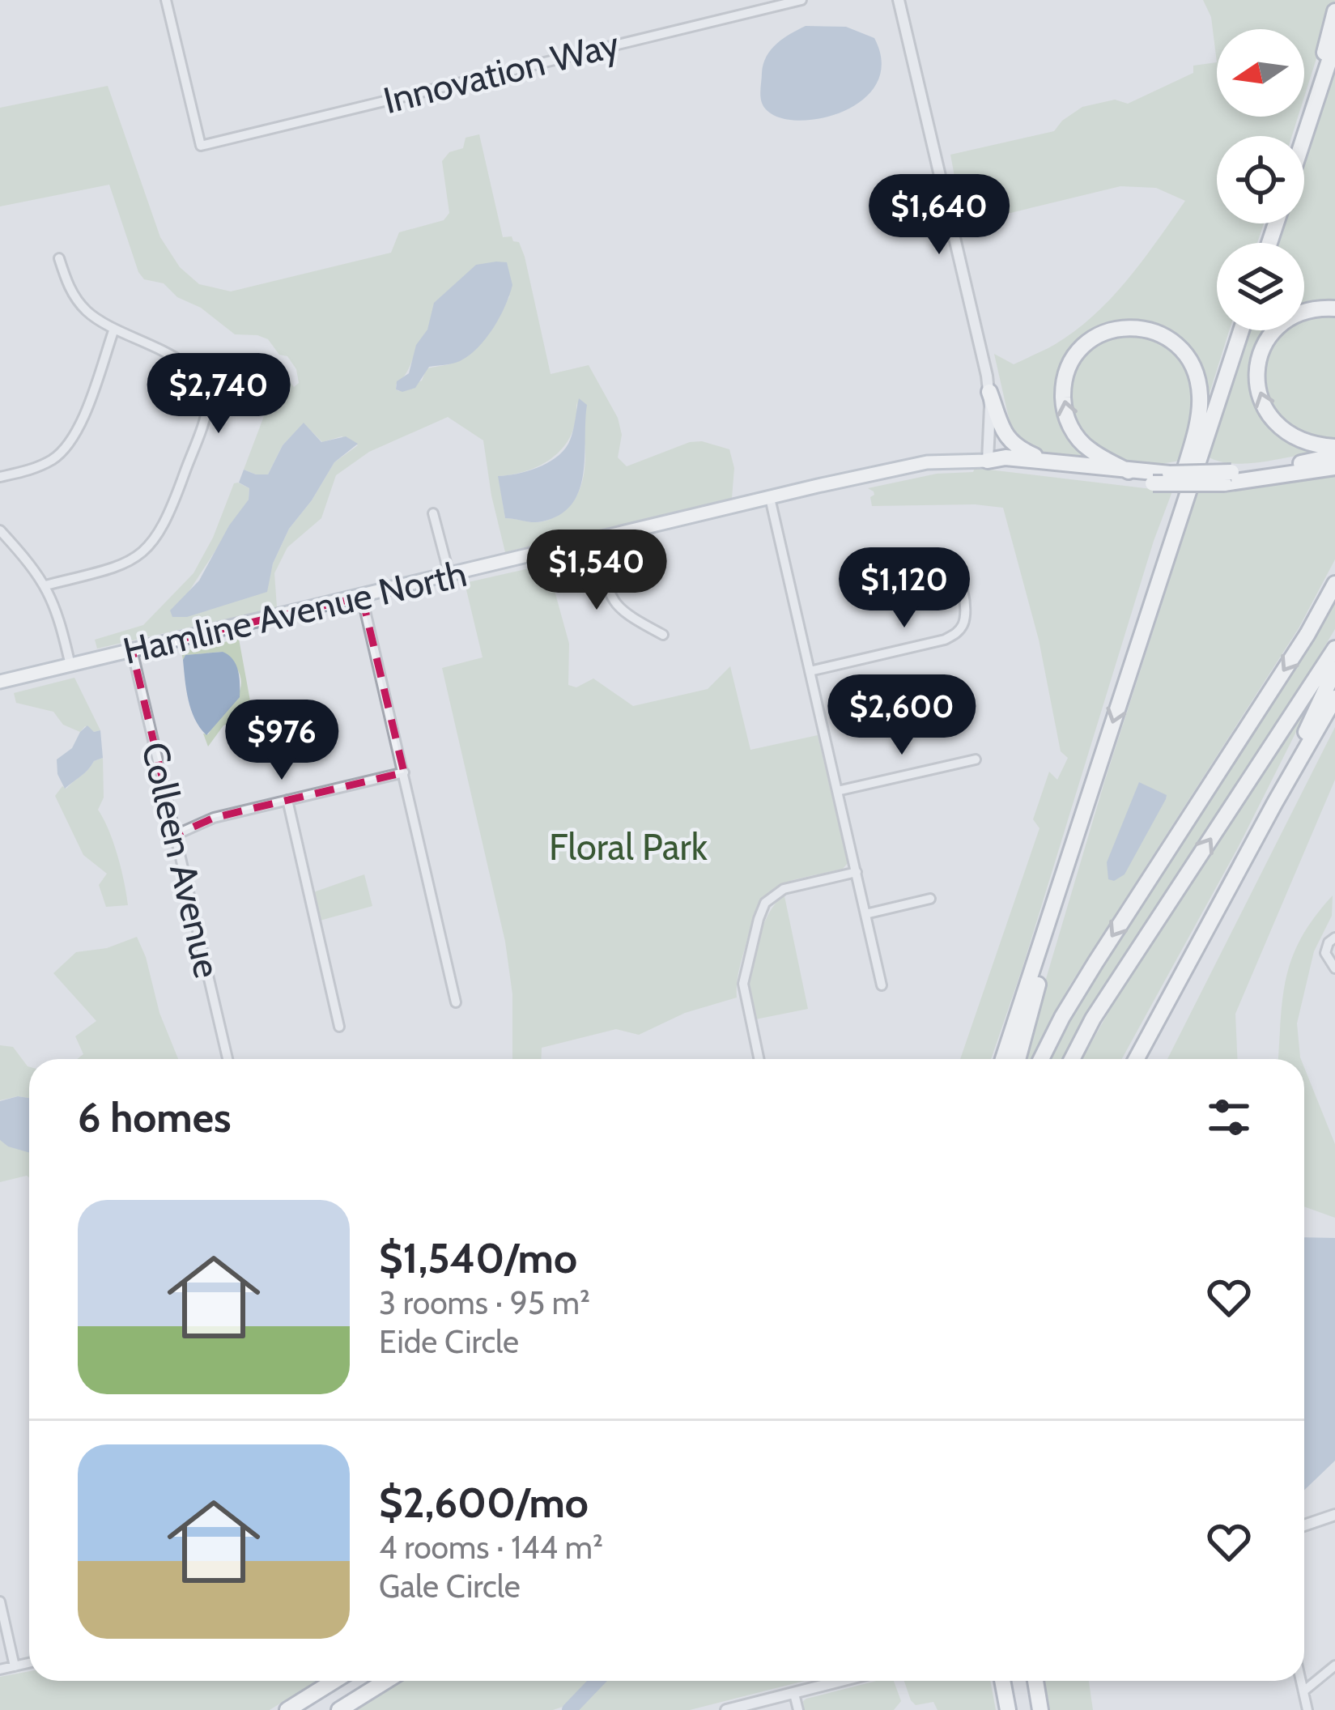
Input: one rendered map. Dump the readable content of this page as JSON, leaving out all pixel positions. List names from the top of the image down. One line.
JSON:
{"streets":{"highway":["Hamline Avenue North"],"street":["Innovation Way","Colleen Avenue"]},"crossings":[["Hamline Avenue North","Colleen Avenue"]],"parks":["Floral Park"],"north":"left","page":{"price":["$1,640","$2,740","$1,540","$1,120","$2,600","$976"],"heading":"6 homes","list":[{"name":"$1,540/mo","note":"3 rooms · 95 m² · Eide Circle"},{"name":"$2,600/mo","note":"4 rooms · 144 m² · Gale Circle"}]}}
